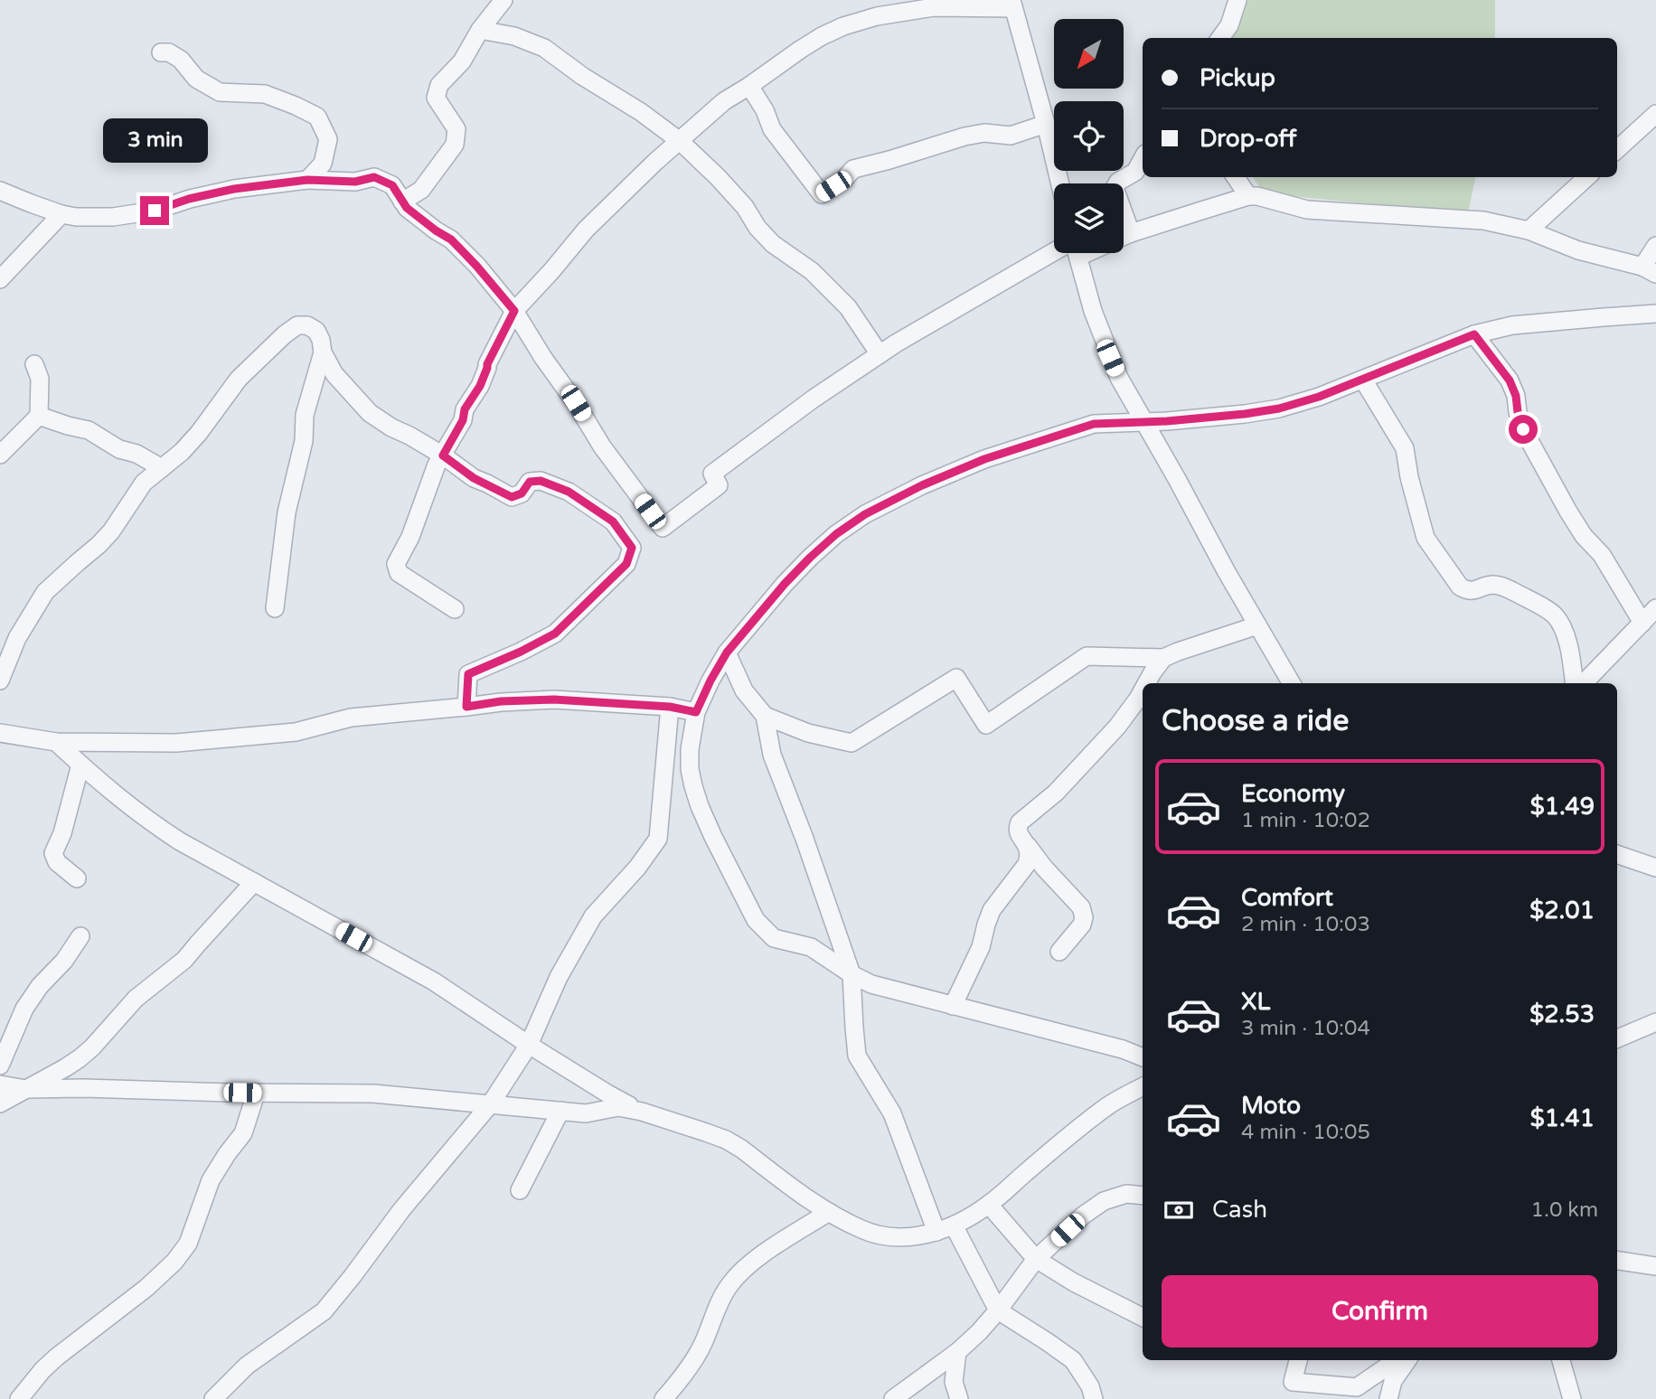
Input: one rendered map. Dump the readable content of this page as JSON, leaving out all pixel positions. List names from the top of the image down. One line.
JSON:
{"north":"bottom left","page":{"banner":["Pickup","Drop-off"],"bubble":"3 min","heading":"Choose a ride","list":[{"name":"Economy","note":"1 min · 10:02","value":"$1.49"},{"name":"Comfort","note":"2 min · 10:03","value":"$2.01"},{"name":"XL","note":"3 min · 10:04","value":"$2.53"},{"name":"Moto","note":"4 min · 10:05","value":"$1.41"}],"pay":["Cash","1.0 km"],"buttons":"Confirm"}}
